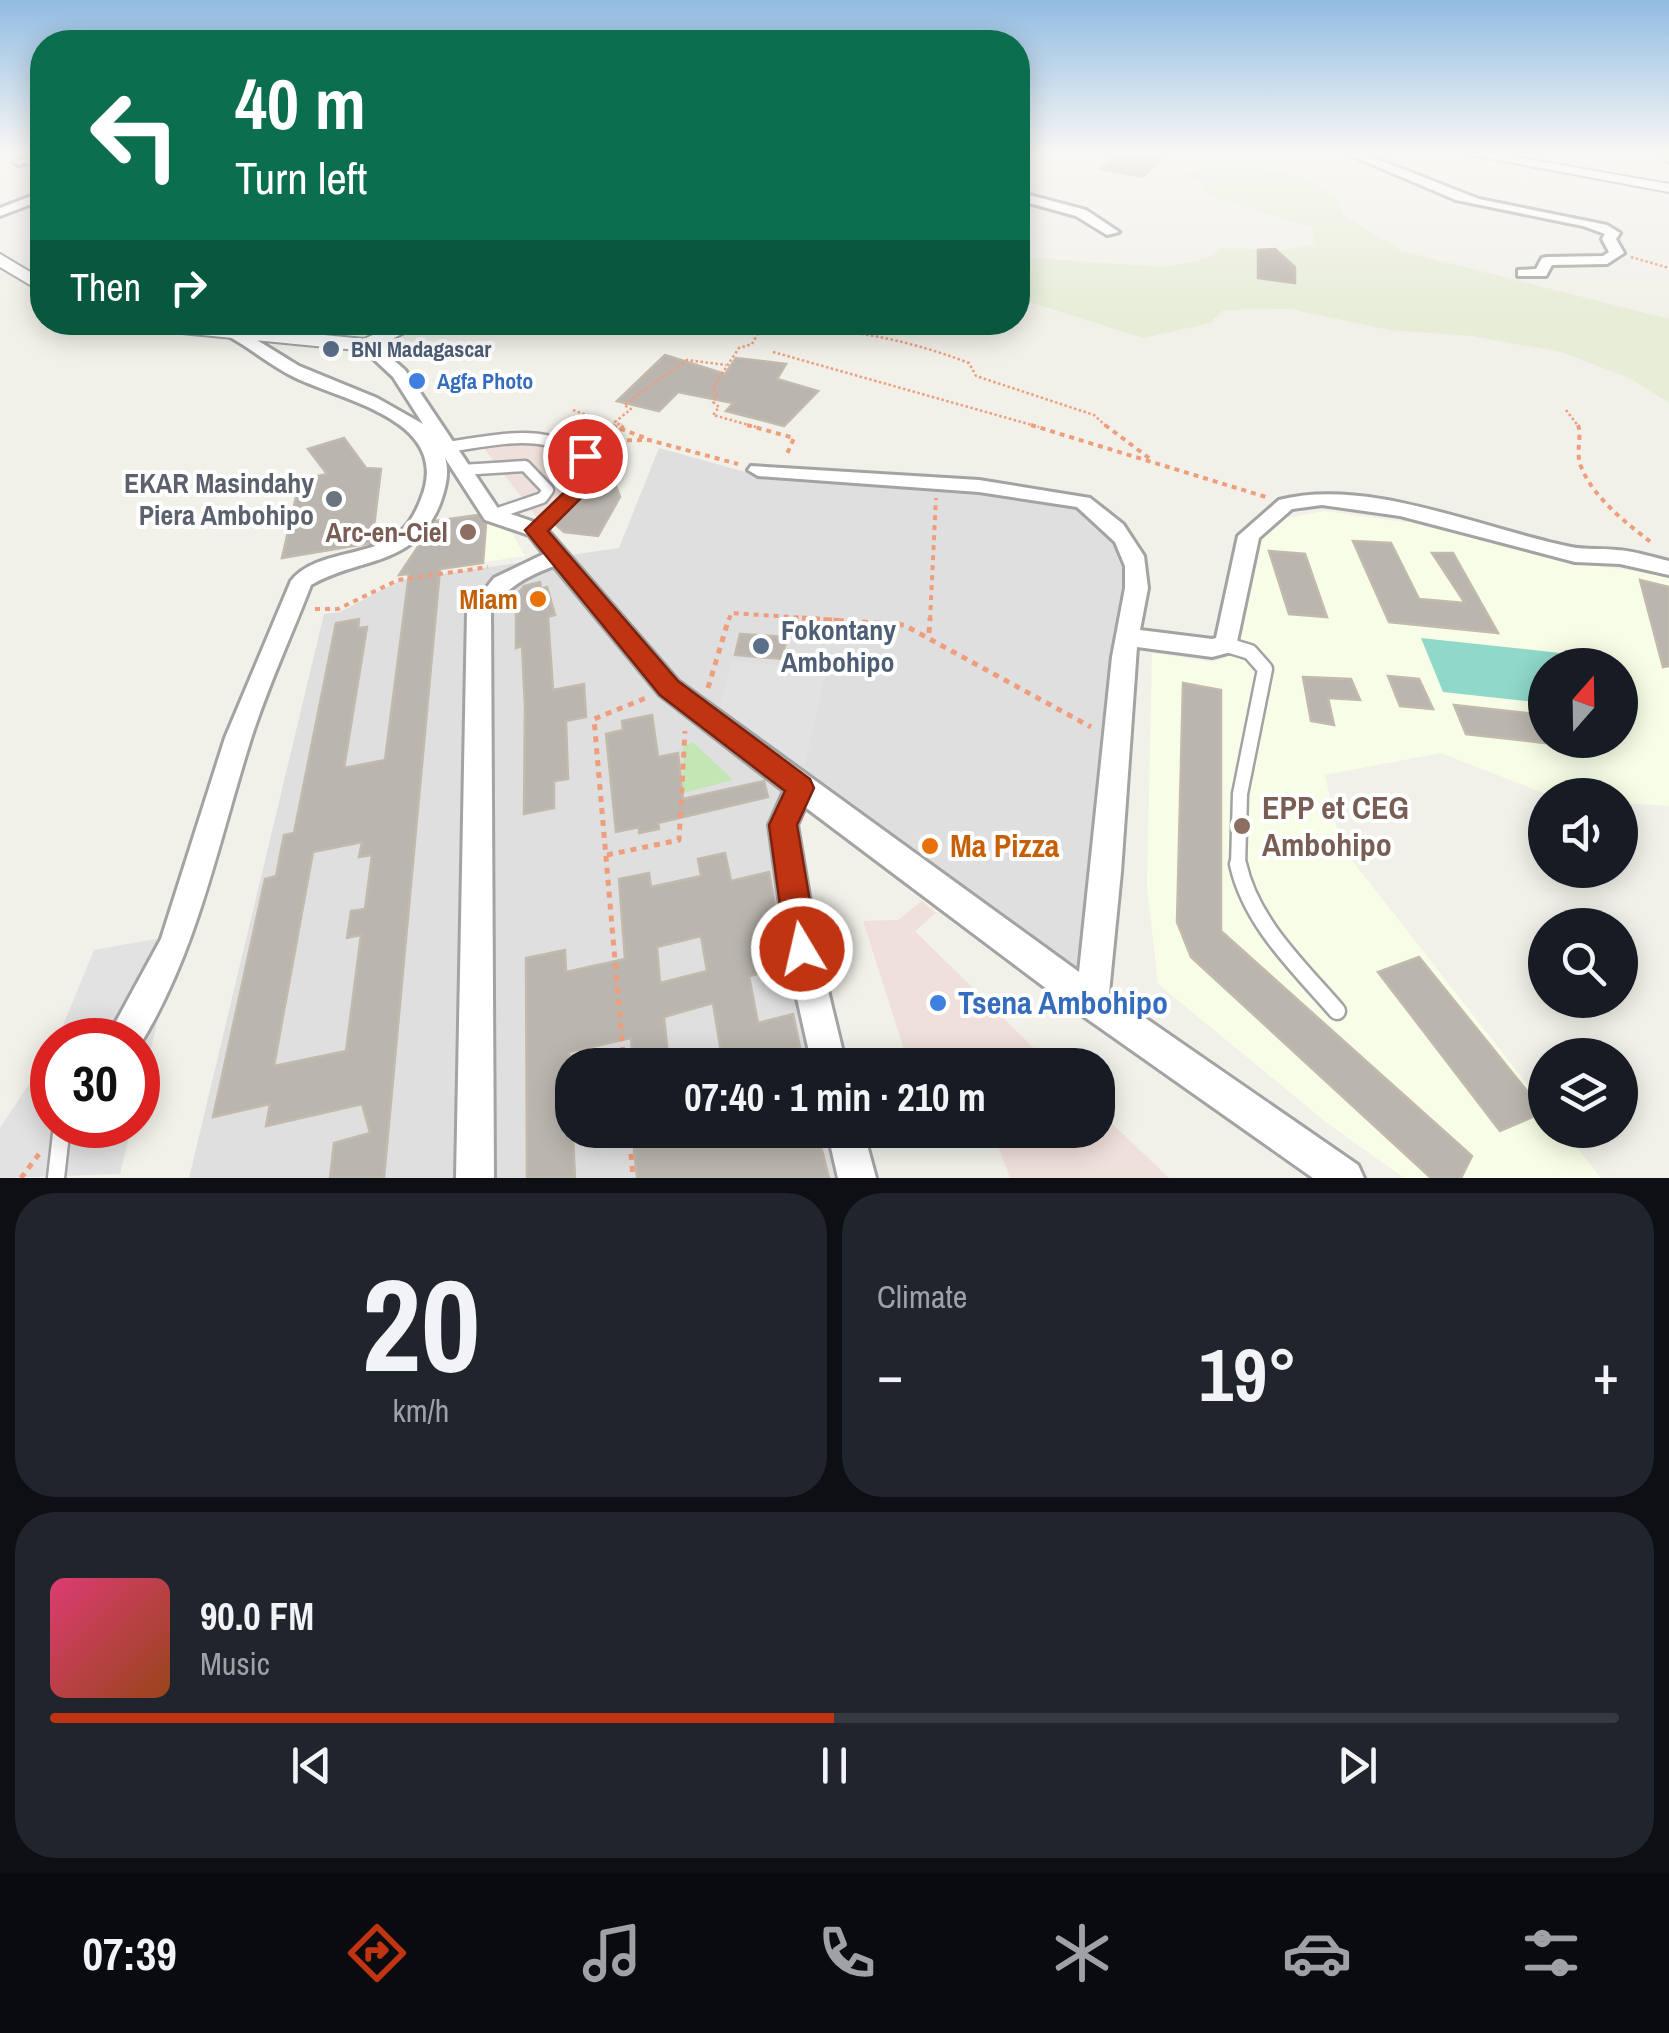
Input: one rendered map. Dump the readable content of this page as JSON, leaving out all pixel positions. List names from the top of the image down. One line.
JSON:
{"places":["BNI Madagascar","Agfa Photo","EKAR Masindahy Piera Ambohipo","Arc-en-Ciel","Miam","Fokontany Ambohipo","EPP et CEG Ambohipo","Ma Pizza","Tsena Ambohipo"],"north":"top","page":{"turn":["40 m","Turn left"],"then":"Then","limit":"30","trip":"07:40 · 1 min · 210 m","tile":[["20","km/h"],"Climate"],"heat":["−","19°","+"],"song":["90.0 FM","Music"],"tabs":"07:39"}}
